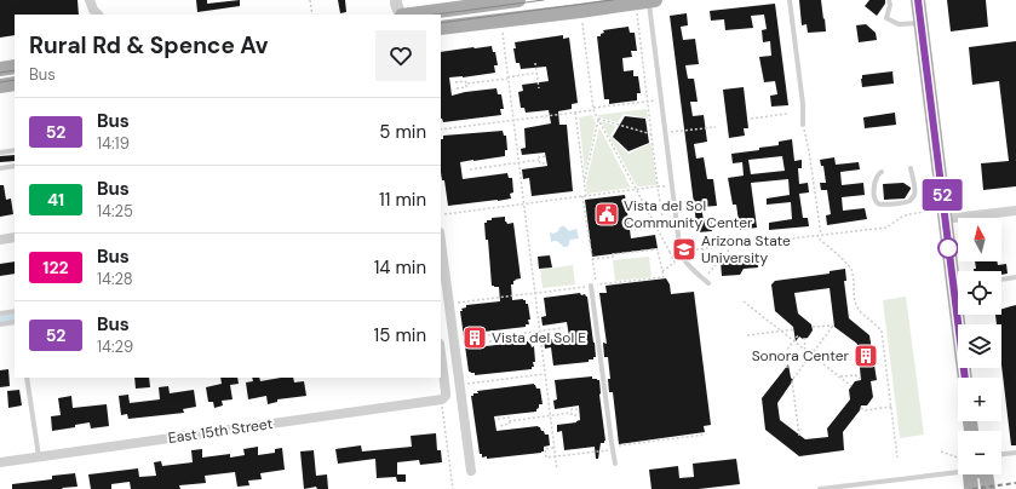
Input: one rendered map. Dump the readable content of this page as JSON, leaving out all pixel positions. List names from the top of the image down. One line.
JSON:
{"streets":{"street":["East 15th Street"]},"places":{"public building":["Vista del Sol Community Center"],"school or university":["Arizona State University"],"building":["Vista del Sol E","Sonora Center"]},"lines":["bus line 52"],"north":"top","page":{"on_map":"52","heading":["Rural Rd & Spence Av","Bus"],"list":[{"mark":"52","name":"Bus","note":"14:19","value":"5 min"},{"mark":"41","name":"Bus","note":"14:25","value":"11 min"},{"mark":"122","name":"Bus","note":"14:28","value":"14 min"},{"mark":"52","name":"Bus","note":"14:29","value":"15 min"}],"map_buttons":["+","−"]}}
